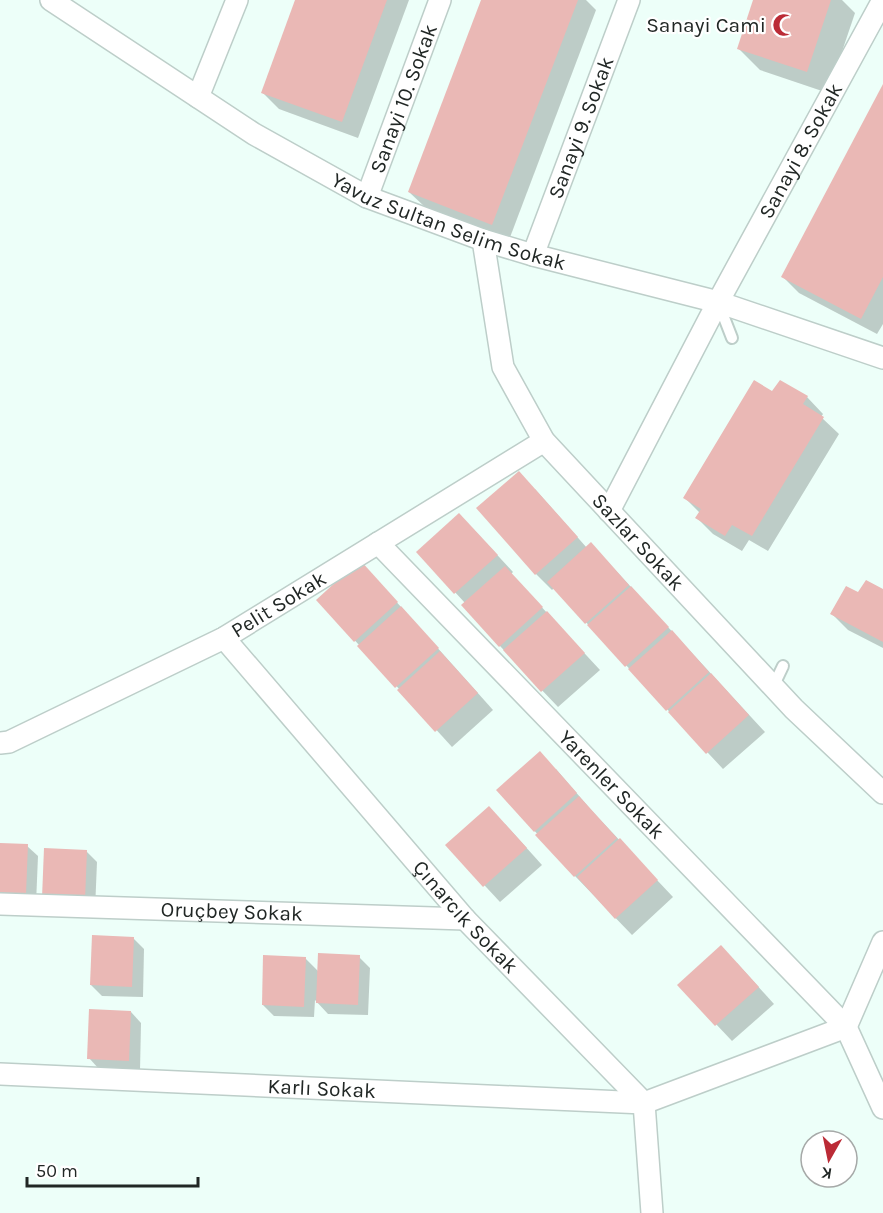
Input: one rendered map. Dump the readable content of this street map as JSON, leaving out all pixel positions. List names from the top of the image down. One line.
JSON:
{"streets":{"street":["Sanayi 10. Sokak","Sanayi 9. Sokak","Sanayi 8. Sokak","Yavuz Sultan Selim Sokak","Sazlar Sokak","Pelit Sokak","Yarenler Sokak","Oruçbey Sokak","Çınarcık Sokak","Karlı Sokak"]},"crossings":[["Sanayi 10. Sokak","Yavuz Sultan Selim Sokak"],["Sanayi 9. Sokak","Yavuz Sultan Selim Sokak"],["Sanayi 8. Sokak","Yavuz Sultan Selim Sokak"],["Sanayi 8. Sokak","Sazlar Sokak"],["Yavuz Sultan Selim Sokak","Sazlar Sokak"],["Sazlar Sokak","Pelit Sokak"],["Pelit Sokak","Yarenler Sokak"],["Pelit Sokak","Çınarcık Sokak"],["Oruçbey Sokak","Çınarcık Sokak"],["Çınarcık Sokak","Karlı Sokak"]],"places":{"mosque":["Sanayi Cami"]},"scale_bar":"50 m","north":"bottom"}
